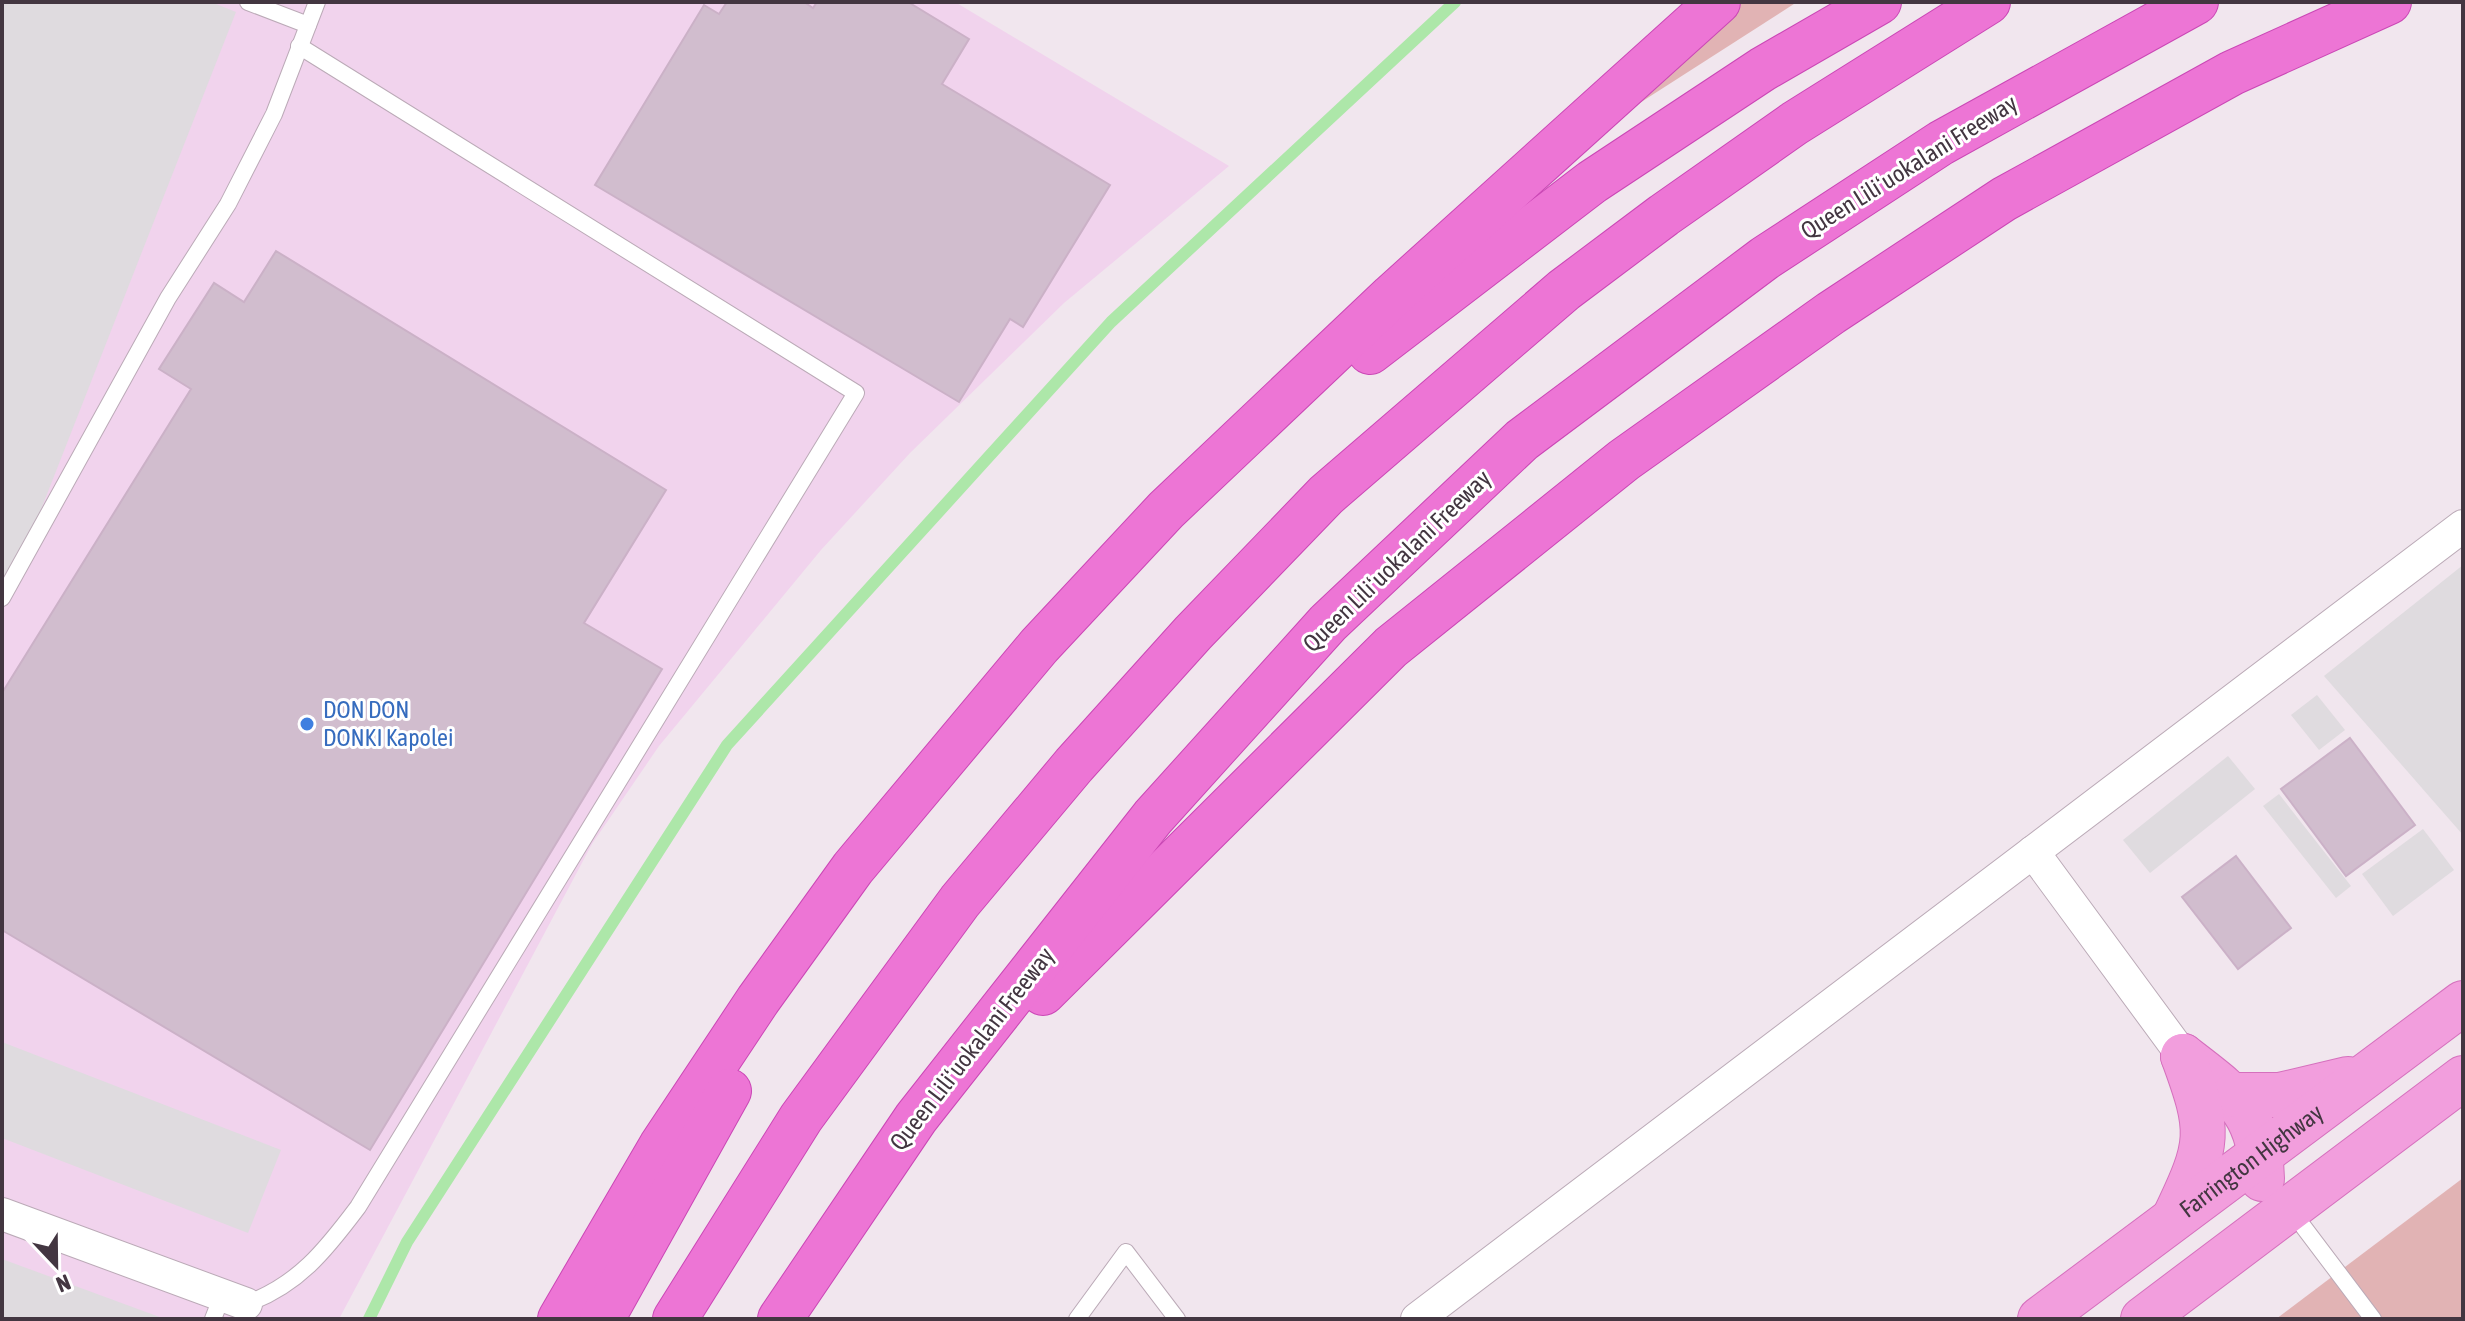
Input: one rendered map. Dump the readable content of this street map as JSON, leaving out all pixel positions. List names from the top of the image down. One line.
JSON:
{"streets":{"highway":["Queen Liliʻuokalani Freeway"],"main road":["Farrington Highway"]},"places":["DON DON DONKI Kapolei"],"north":"bottom"}
